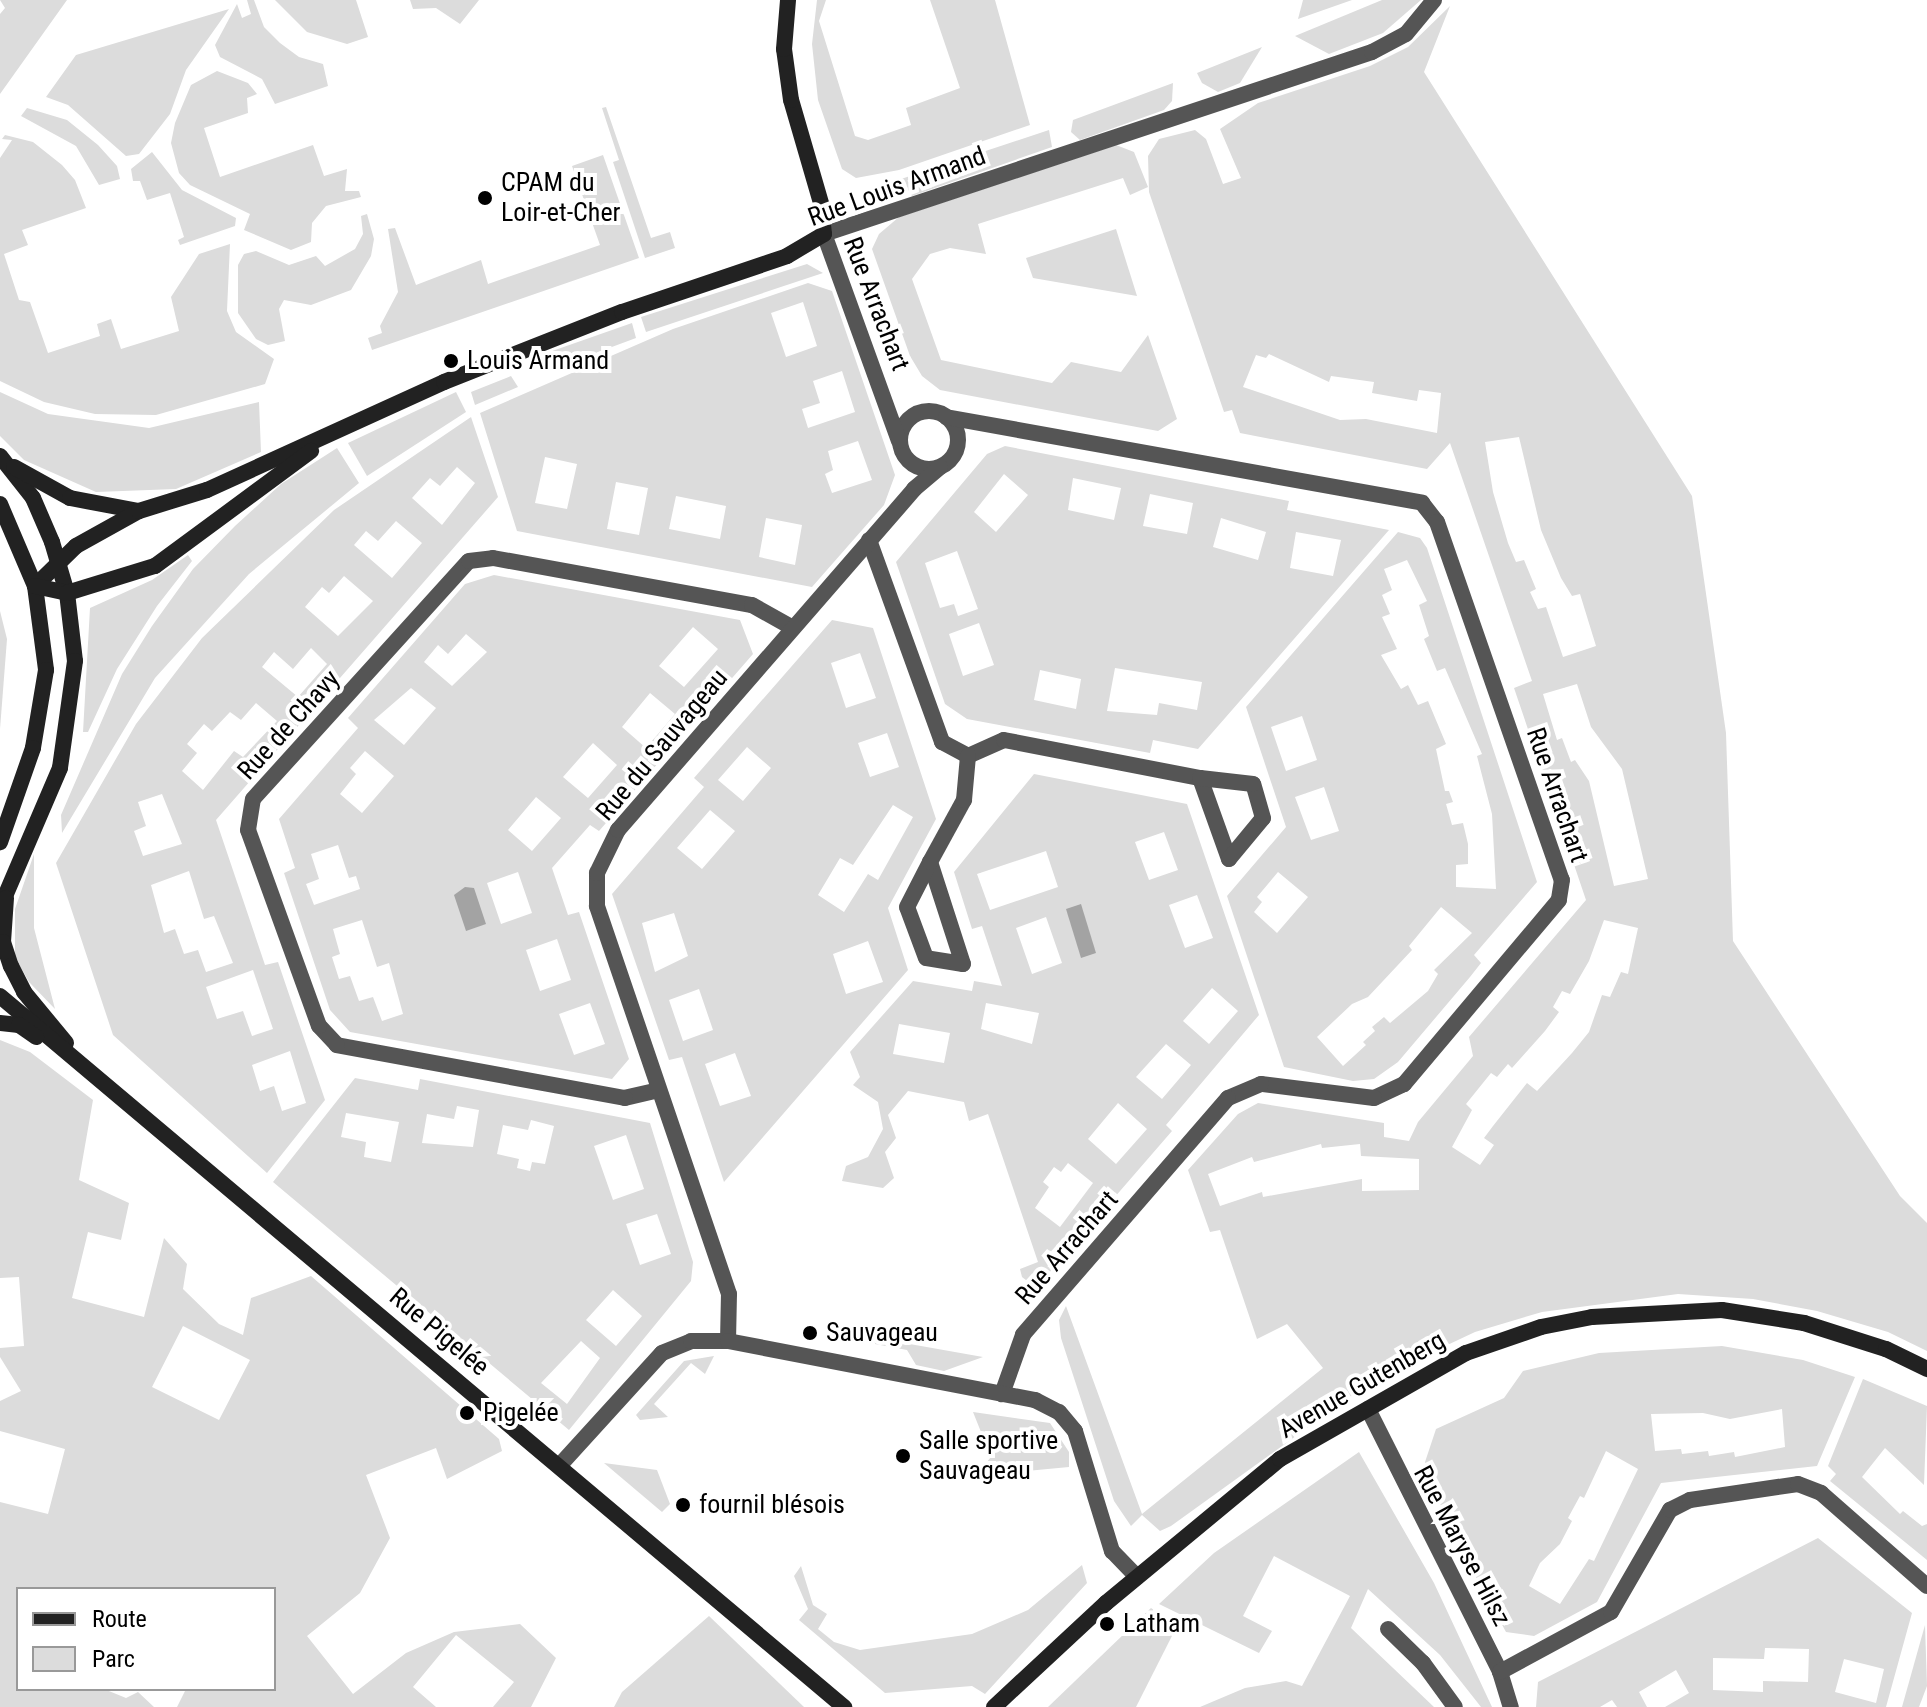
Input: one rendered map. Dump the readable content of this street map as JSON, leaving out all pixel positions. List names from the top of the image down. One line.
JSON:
{"streets":{"main road":["Rue Louis Armand","Rue Pigelée","Avenue Gutenberg"],"street":["Rue Arrachart","Rue de Chavy","Rue du Sauvageau","Rue Maryse Hilsz"]},"crossings":[["Rue Louis Armand","Rue Arrachart"],["Rue Arrachart","Rue du Sauvageau"],["Rue de Chavy","Rue du Sauvageau"],["Avenue Gutenberg","Rue Maryse Hilsz"]],"places":["CPAM du Loir-et-Cher","Louis Armand","Sauvageau","Pigelée","Salle sportive Sauvageau","fournil blésois","Latham"],"legend":["Route","Parc"]}
